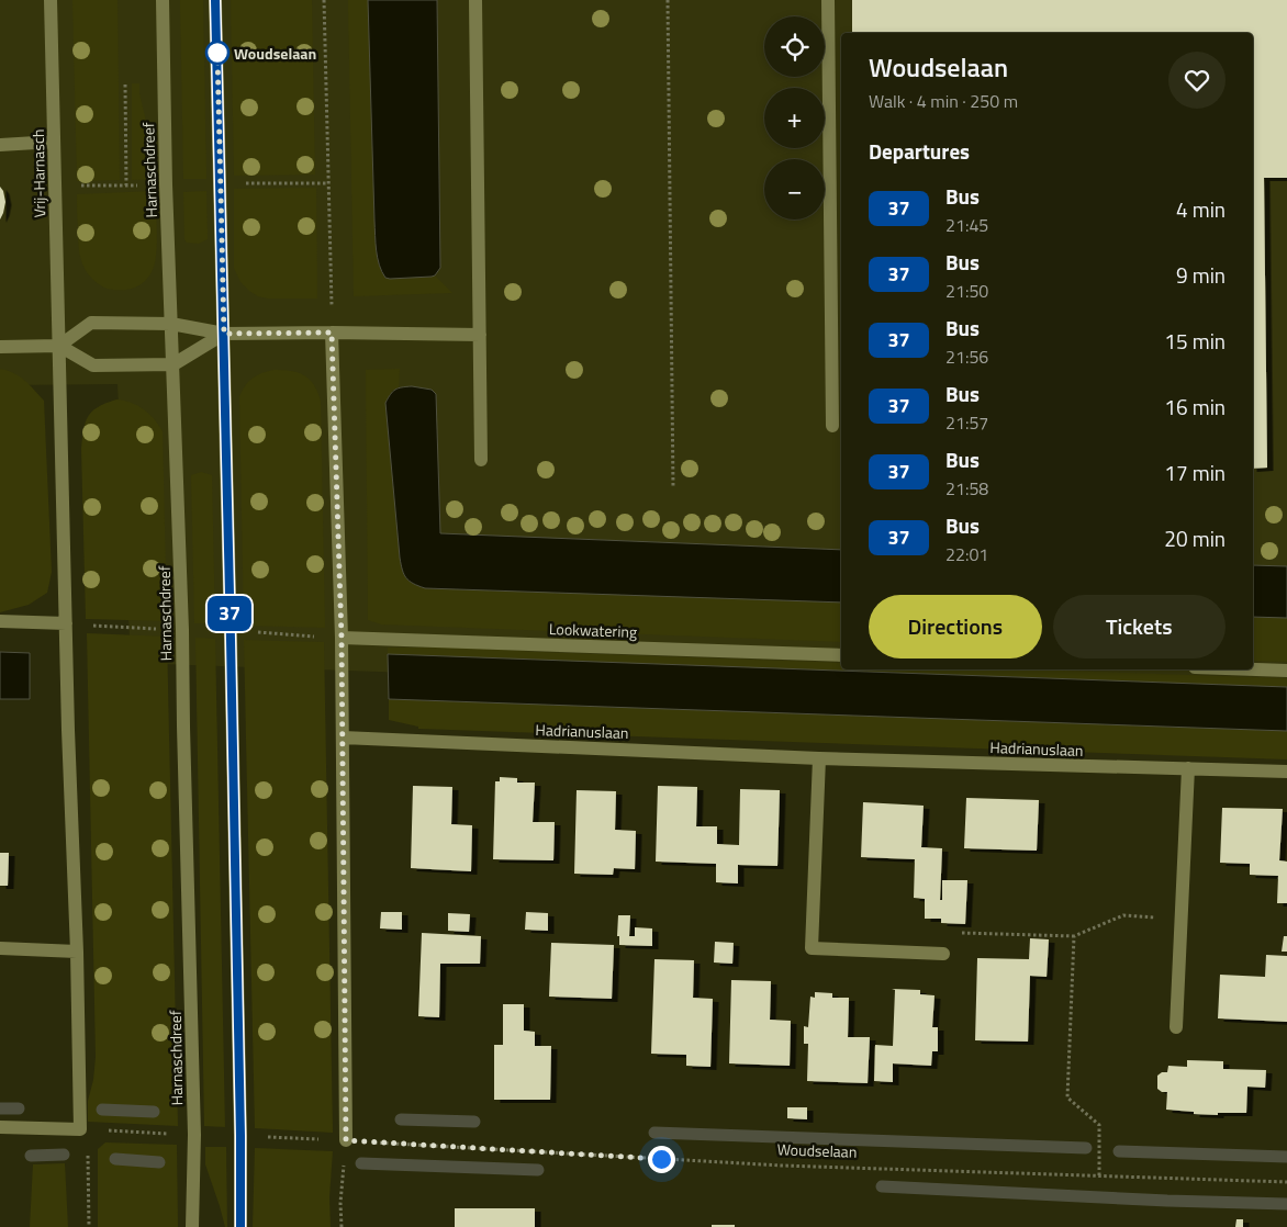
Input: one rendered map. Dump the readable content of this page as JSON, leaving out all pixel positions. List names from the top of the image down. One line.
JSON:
{"streets":{"street":["Harnaschdreef","Vrij-Harnasch","Lookwatering","Hadrianuslaan"],"path":["Woudselaan"]},"places":["Woudselaan"],"lines":["bus line 37"],"page":{"on_map":"37","map_buttons":["+","−"],"heading":[["Woudselaan","Walk · 4 min · 250 m"],"Departures"],"list":[{"mark":"37","name":"Bus","note":"21:45","value":"4 min"},{"mark":"37","name":"Bus","note":"21:50","value":"9 min"},{"mark":"37","name":"Bus","note":"21:56","value":"15 min"},{"mark":"37","name":"Bus","note":"21:57","value":"16 min"},{"mark":"37","name":"Bus","note":"21:58","value":"17 min"},{"mark":"37","name":"Bus","note":"22:01","value":"20 min"}],"buttons":["Directions","Tickets"]}}
